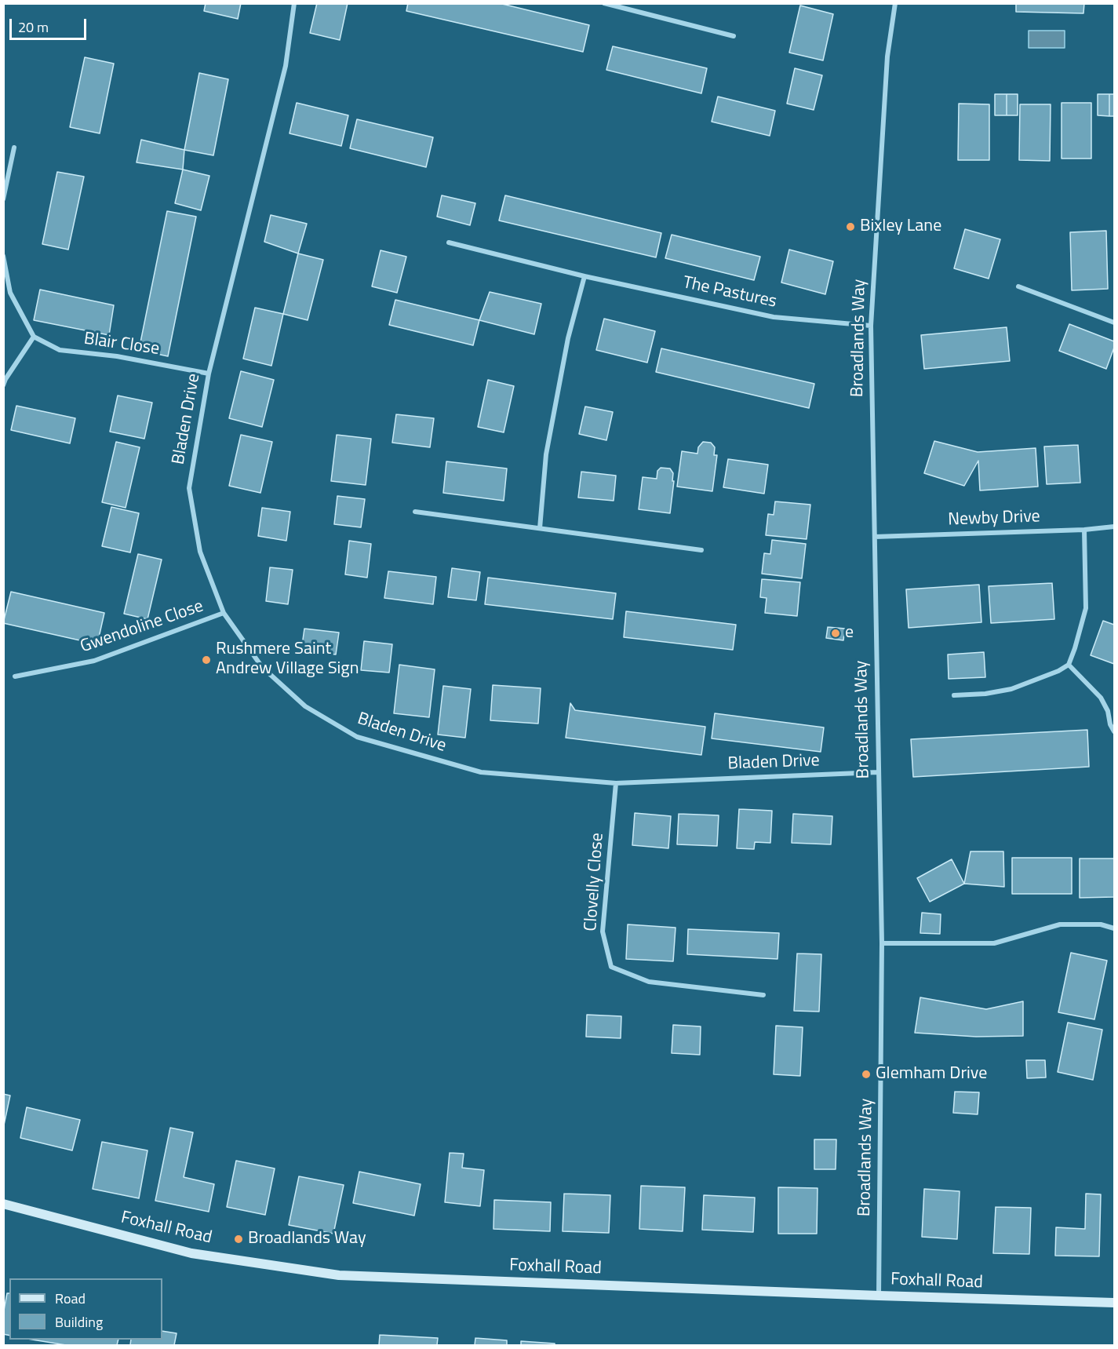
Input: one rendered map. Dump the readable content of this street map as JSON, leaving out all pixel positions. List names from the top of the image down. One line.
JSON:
{"streets":{"street":["The Pastures","Broadlands Way","Blair Close","Bladen Drive","Newby Drive","Gwendoline Close","Clovelly Close","Foxhall Road"]},"crossings":[["The Pastures","Broadlands Way"],["Broadlands Way","Bladen Drive"],["Broadlands Way","Newby Drive"],["Broadlands Way","Foxhall Road"],["Blair Close","Bladen Drive"],["Bladen Drive","Gwendoline Close"],["Bladen Drive","Clovelly Close"]],"places":["Bixley Lane","e","Rushmere Saint Andrew Village Sign","Glemham Drive","Broadlands Way"],"legend":["Road","Building"],"scale_bar":"20 m"}
